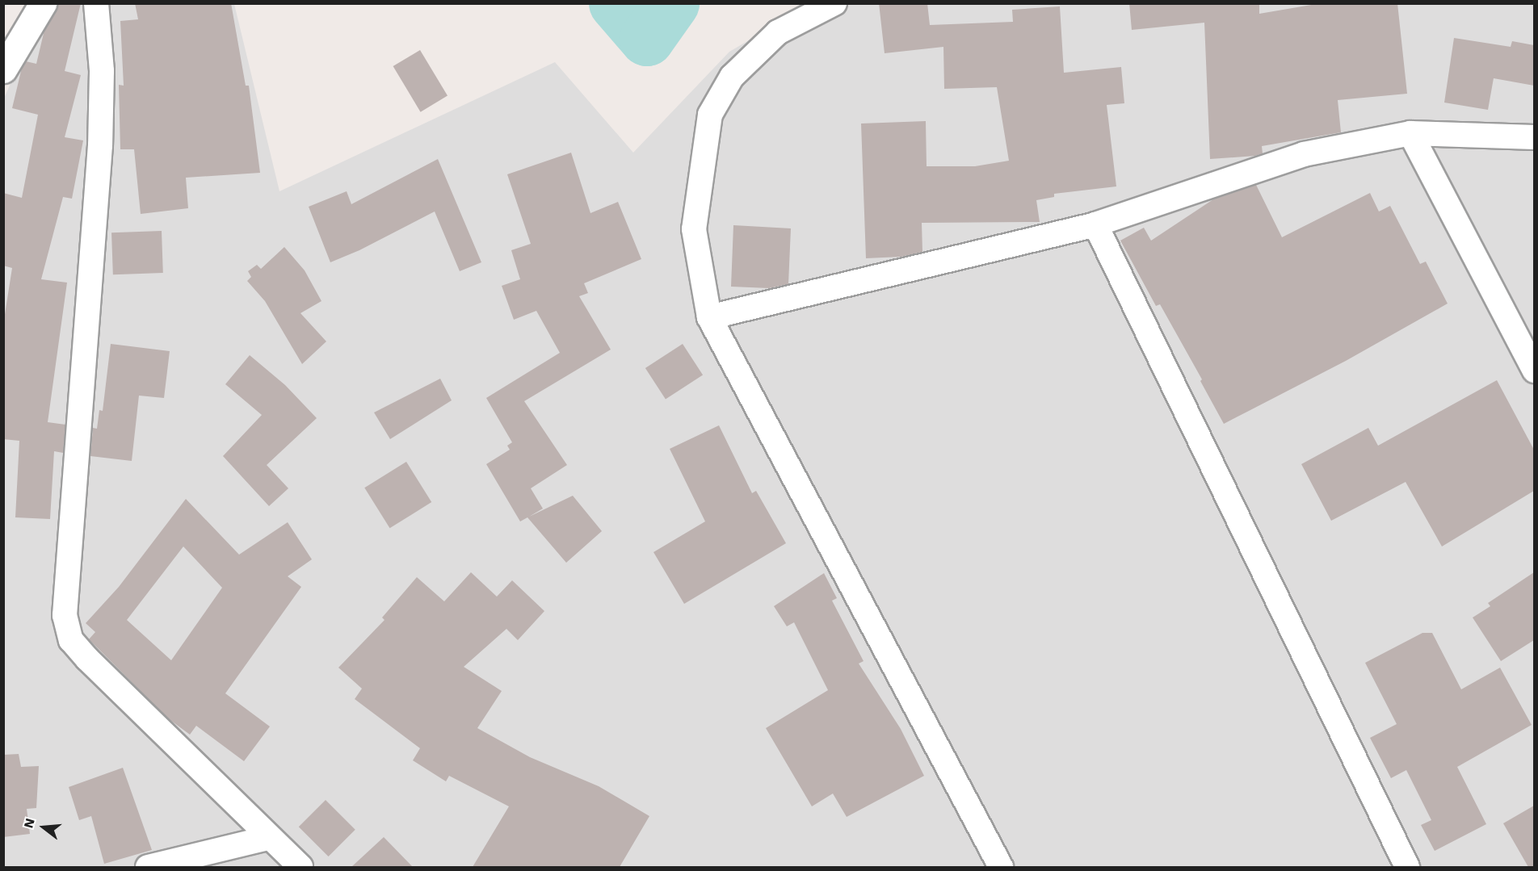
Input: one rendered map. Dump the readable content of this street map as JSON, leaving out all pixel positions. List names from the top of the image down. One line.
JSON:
{"north":"left"}
